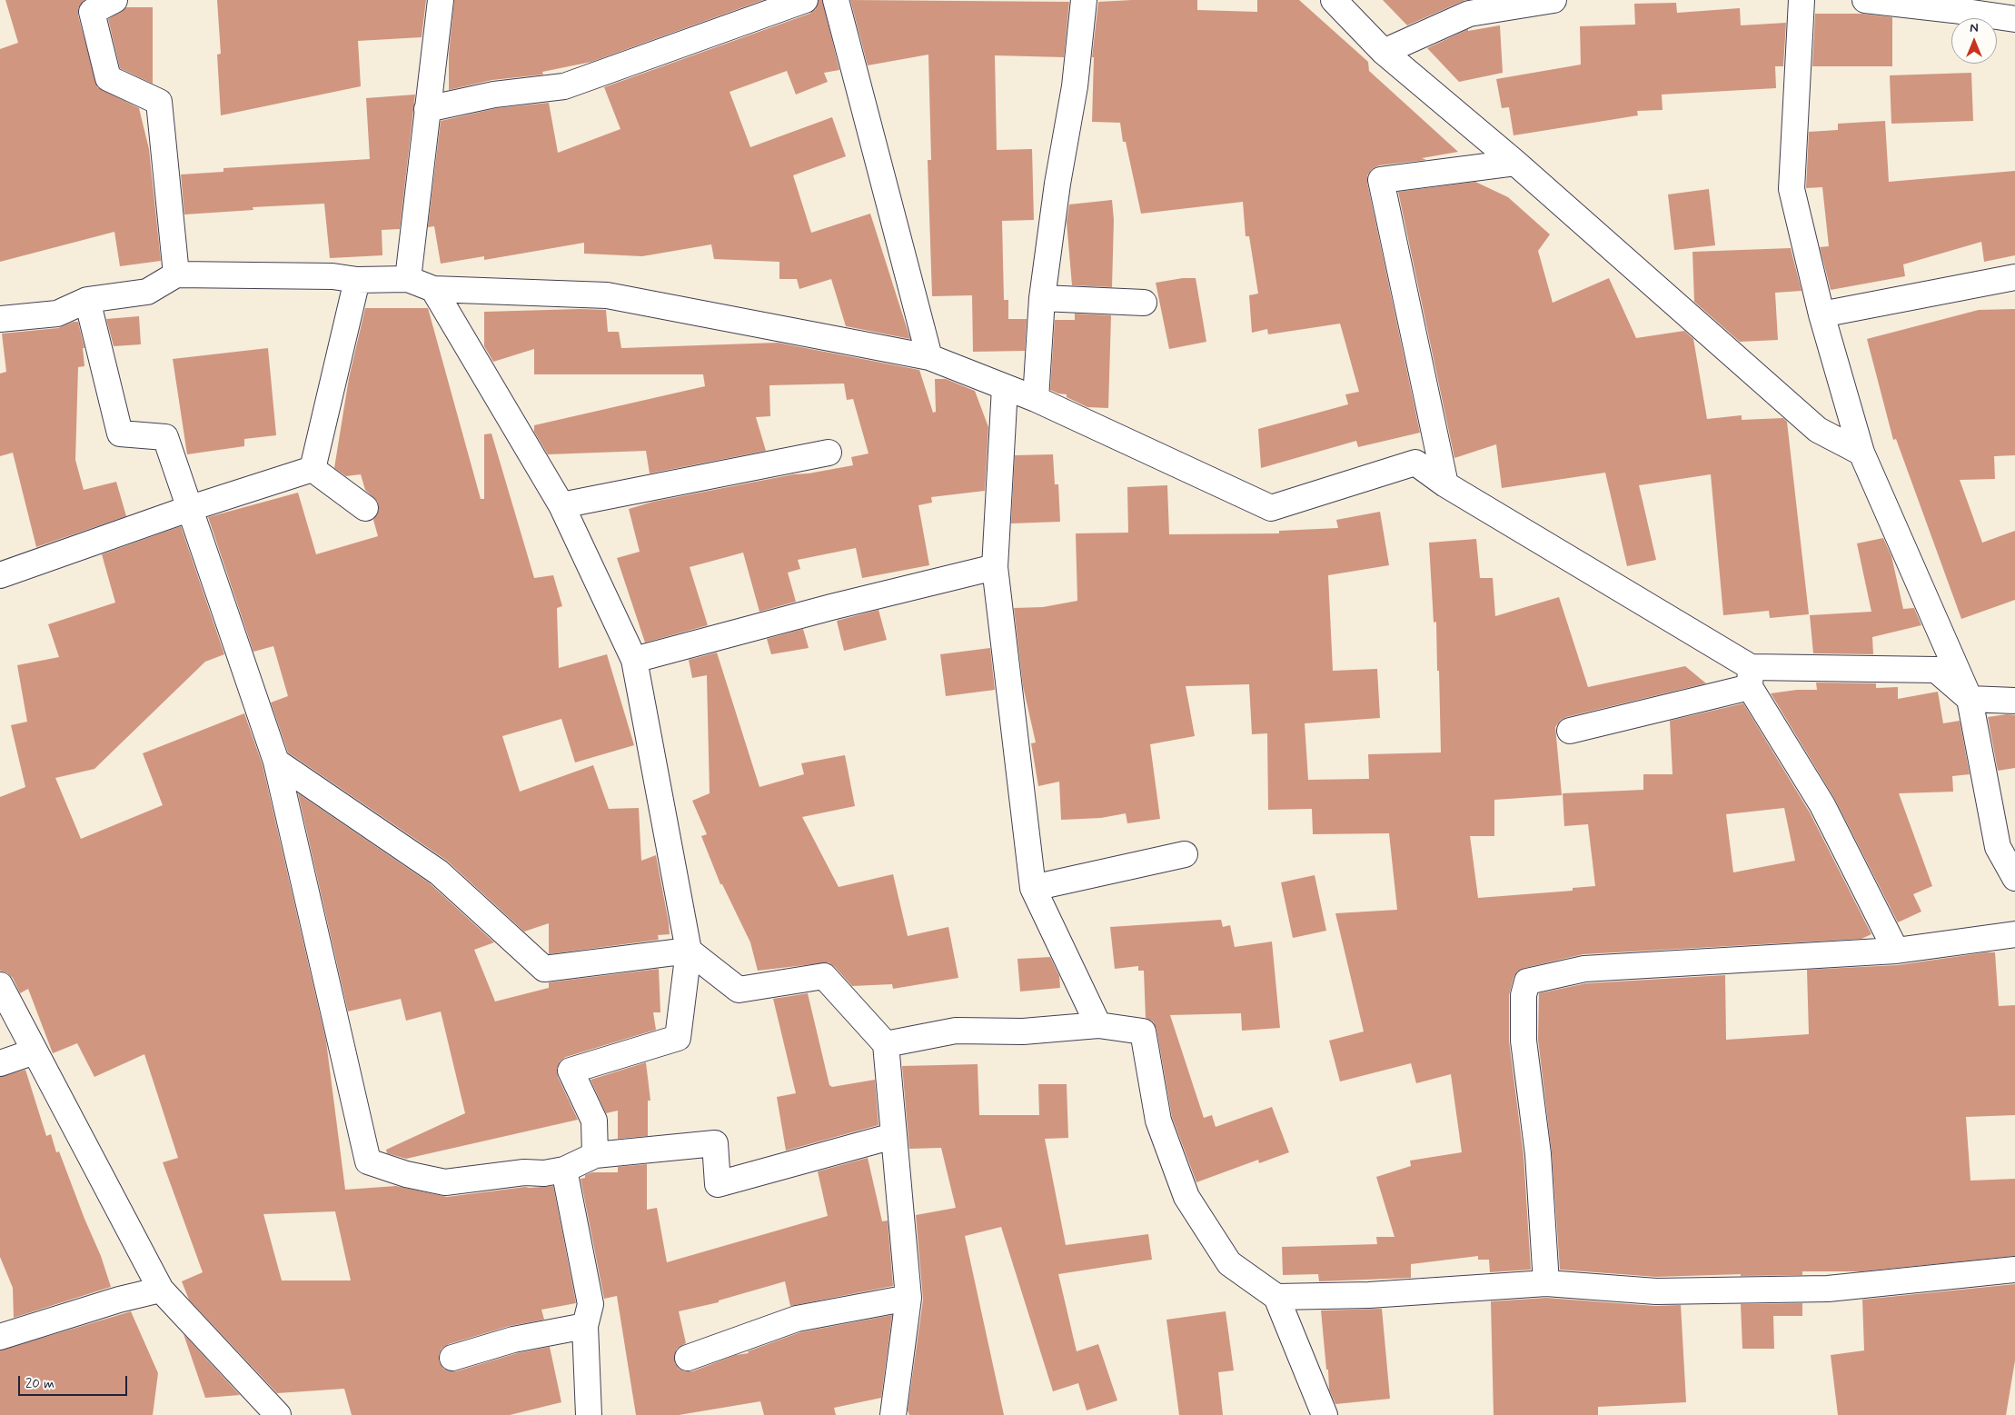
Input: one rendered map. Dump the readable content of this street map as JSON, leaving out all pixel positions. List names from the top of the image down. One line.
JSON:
{"scale_bar":"20 m","north":"top"}
